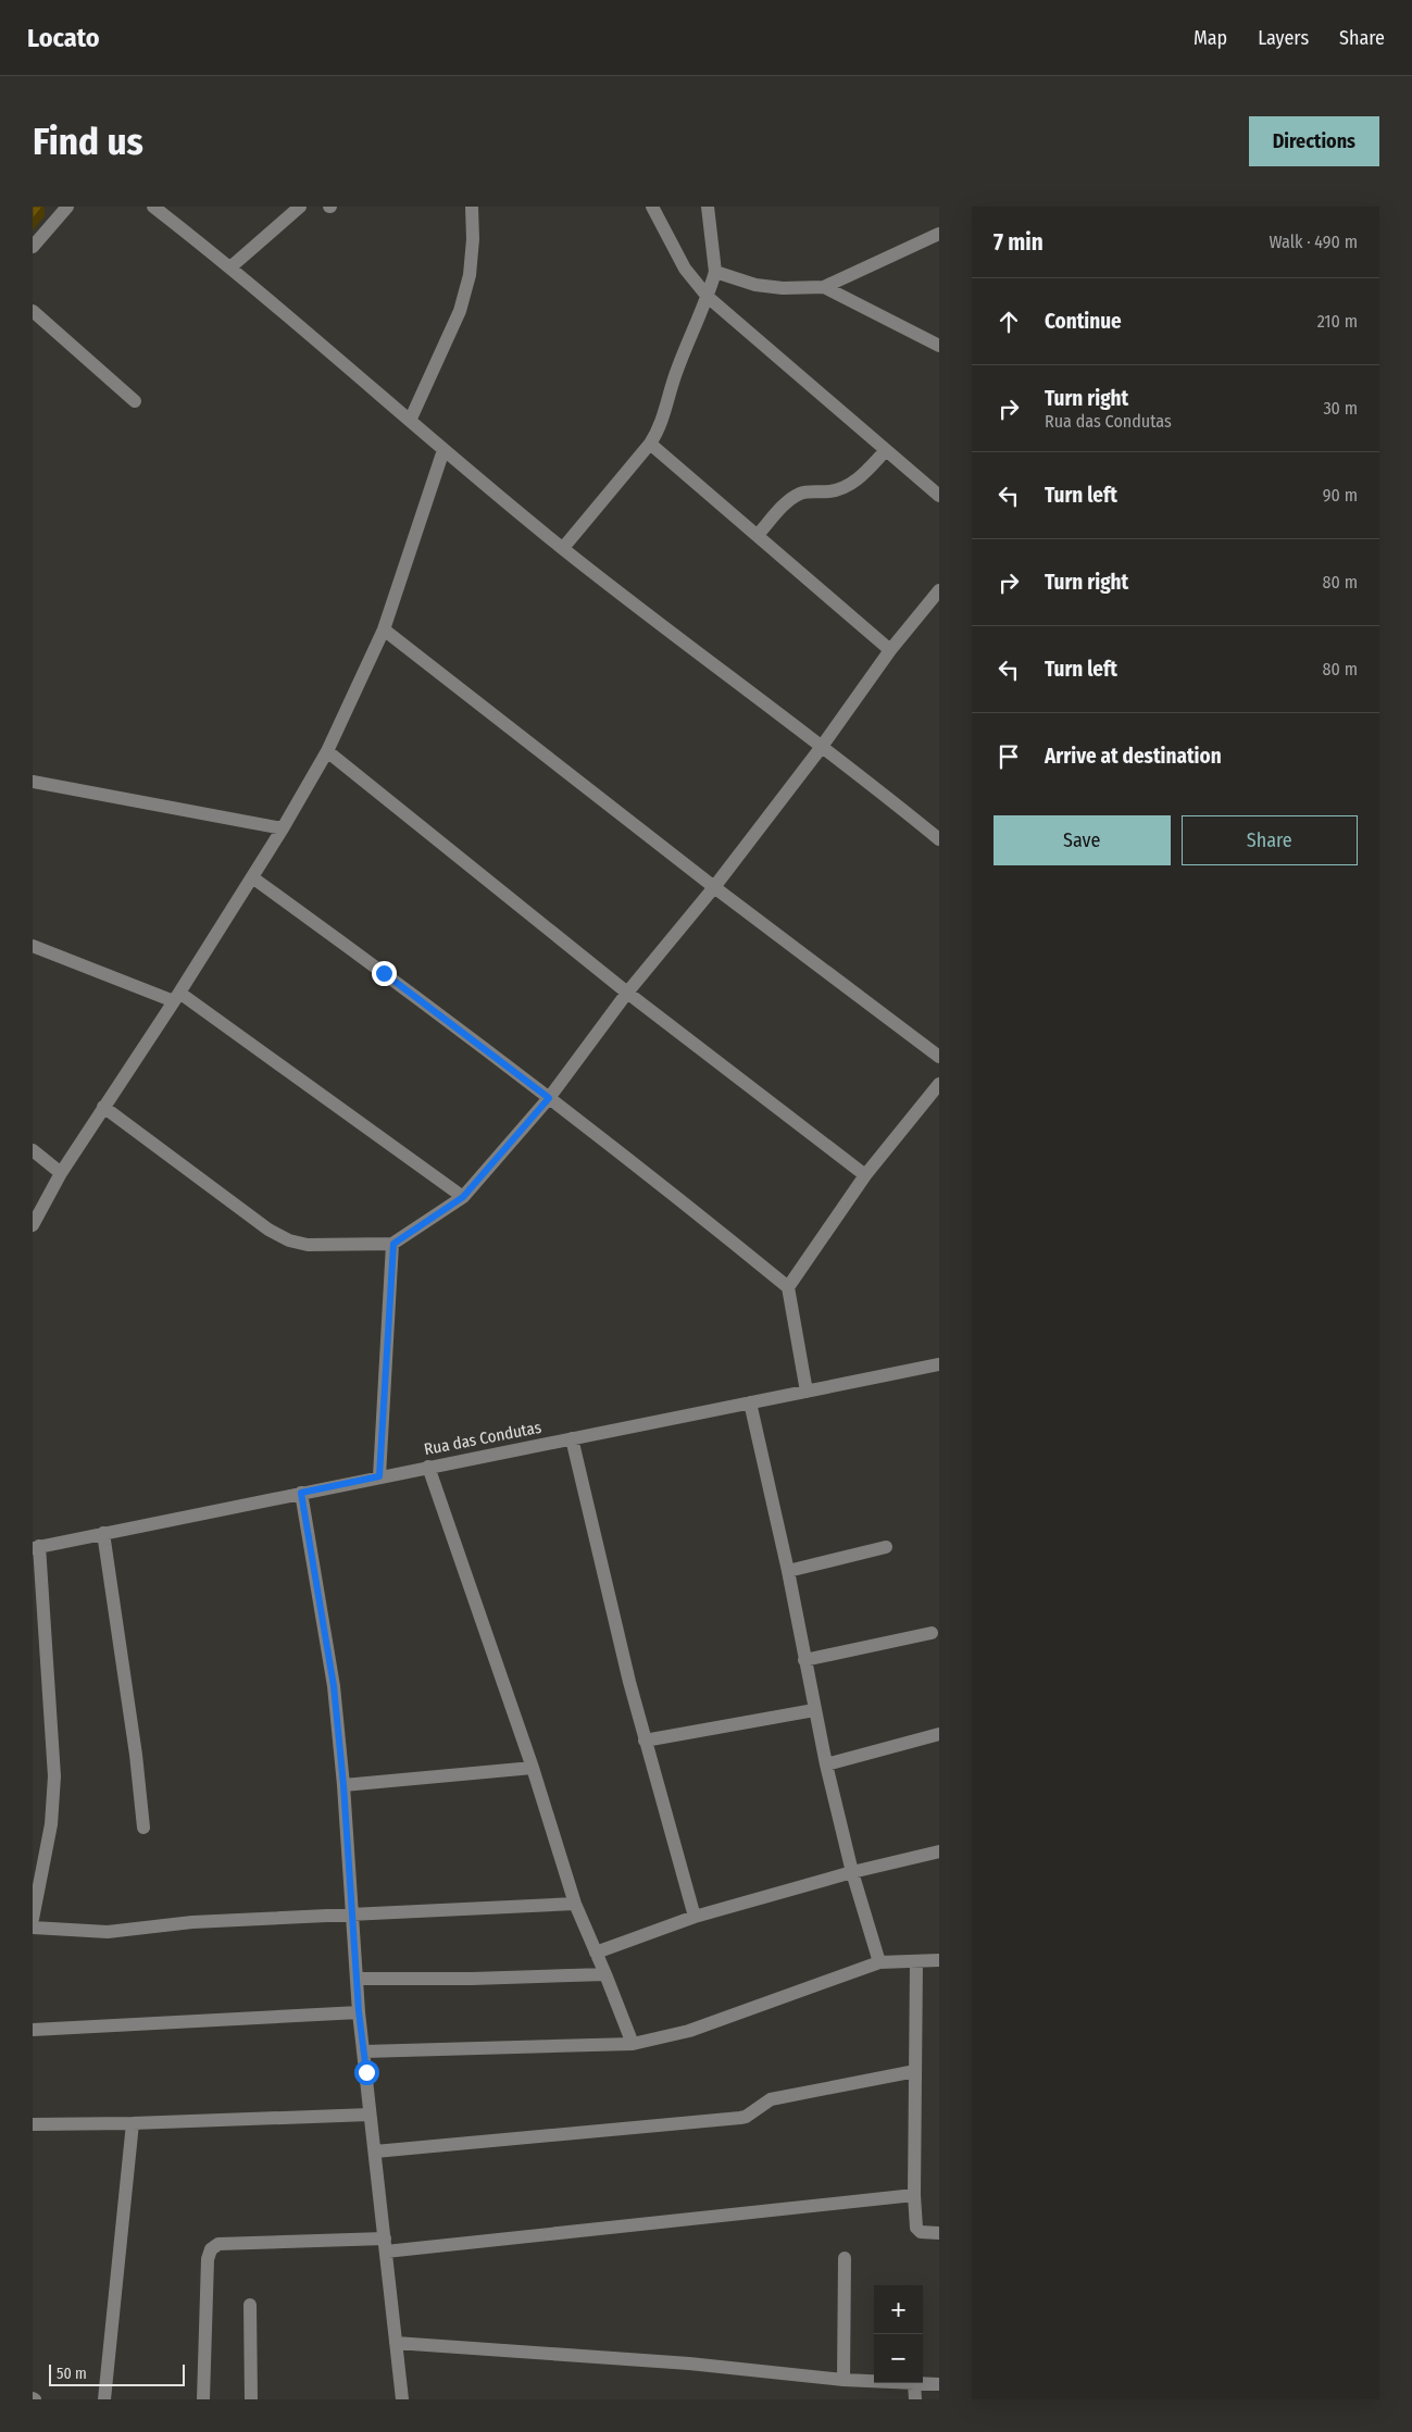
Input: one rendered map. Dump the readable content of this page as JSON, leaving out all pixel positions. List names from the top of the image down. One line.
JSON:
{"streets":{"street":["Rua das Condutas"]},"scale_bar":"50 m","page":{"header":"Locato","nav":["Map","Layers","Share"],"buttons":["Directions",["Save","Share"]],"title":"Find us","heading":["7 min","Walk · 490 m"],"list":[["Continue","210 m"],["Turn right","Rua das Condutas","30 m"],["Turn left","90 m"],["Turn right","80 m"],["Turn left","80 m"],"Arrive at destination"],"map_buttons":["+","−"],"scale":"50 m"}}
